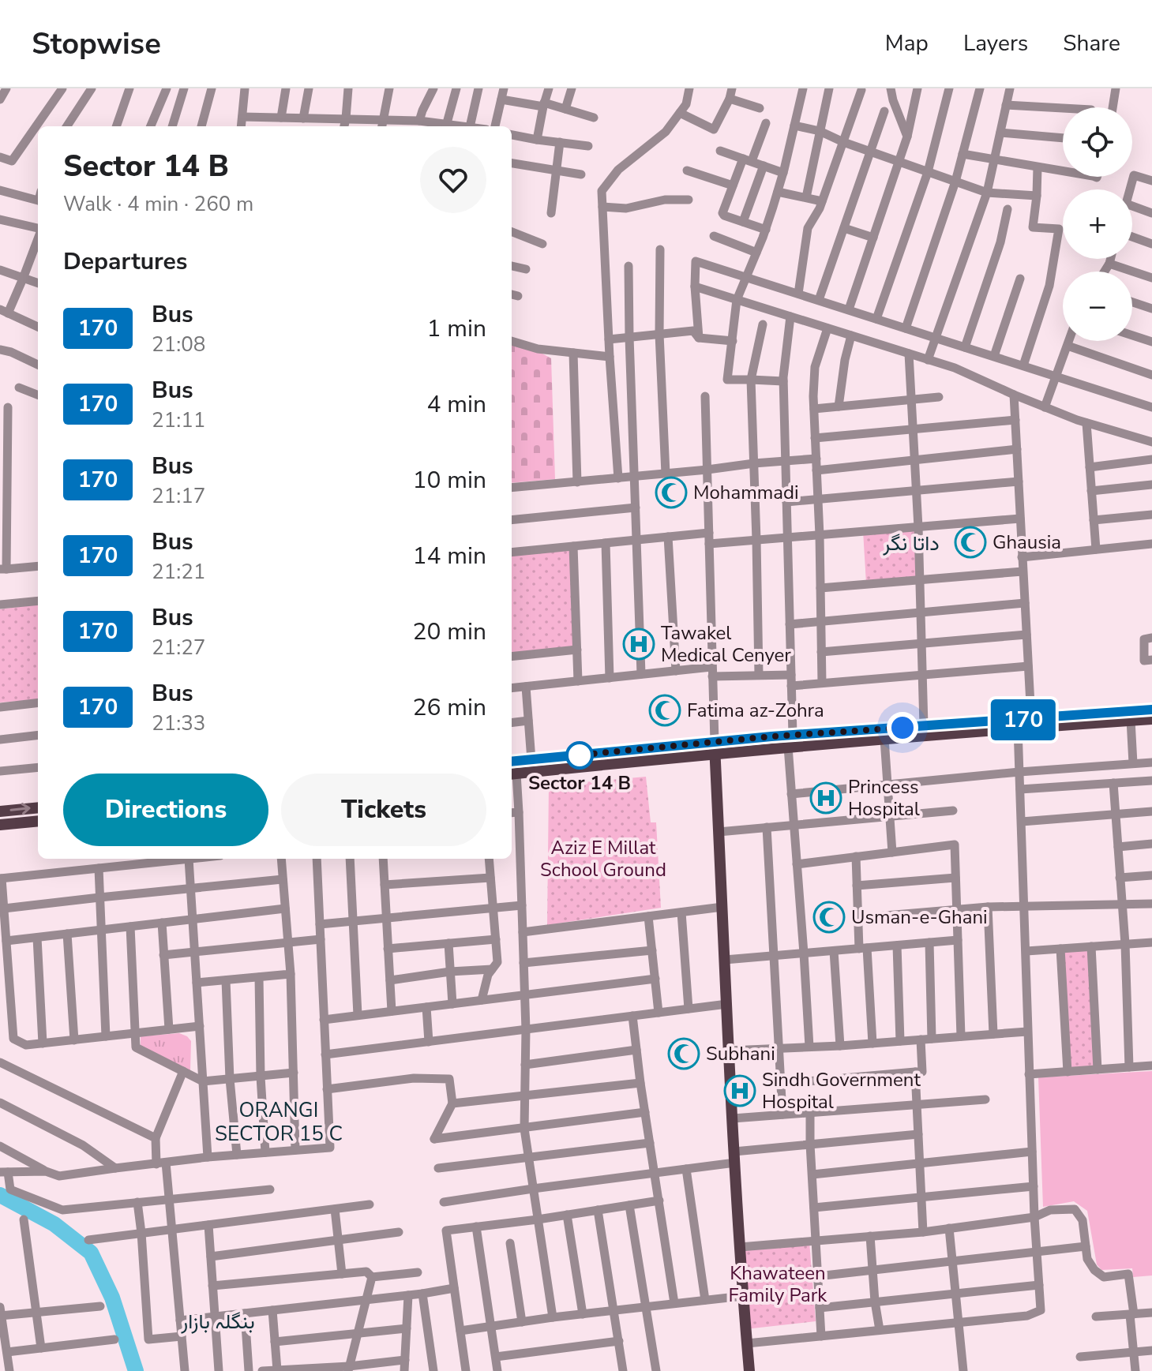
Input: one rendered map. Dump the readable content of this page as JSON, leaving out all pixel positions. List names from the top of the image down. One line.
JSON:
{"districts":["داتا نگر","ORANGI SECTOR 15 C","بنگلہ بازار"],"parks":["Aziz E Millat School Ground","Khawateen Family Park"],"places":{"mosque":["Mohammadi","Ghausia","Fatima az-Zohra","Usman-e-Ghani","Subhani"],"hospital":["Tawakel Medical Cenyer","Princess Hospital","Sindh Government Hospital"],"other":["Sector 14 B"]},"lines":["bus line 170"],"page":{"header":"Stopwise","nav":["Map","Layers","Share"],"on_map":"170","map_buttons":["+","−"],"heading":[["Sector 14 B","Walk · 4 min · 260 m"],"Departures"],"list":[{"mark":"170","name":"Bus","note":"21:08","value":"1 min"},{"mark":"170","name":"Bus","note":"21:11","value":"4 min"},{"mark":"170","name":"Bus","note":"21:17","value":"10 min"},{"mark":"170","name":"Bus","note":"21:21","value":"14 min"},{"mark":"170","name":"Bus","note":"21:27","value":"20 min"},{"mark":"170","name":"Bus","note":"21:33","value":"26 min"}],"buttons":["Directions","Tickets"]}}
